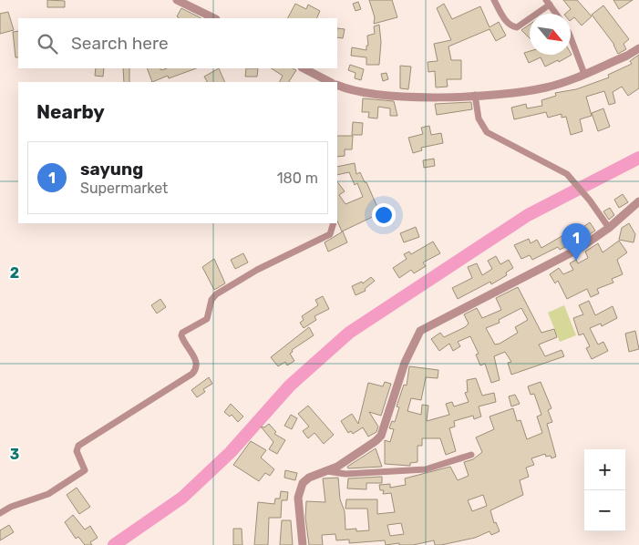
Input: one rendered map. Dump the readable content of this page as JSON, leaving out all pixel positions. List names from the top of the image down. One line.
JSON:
{"north":"bottom right","page":{"search":"Search here","heading":"Nearby","list":[{"mark":"1","name":"sayung","note":"Supermarket","value":"180 m"}],"pins":"1","map_buttons":["+","−"]},"grid":{"rows":["2","3"]}}
